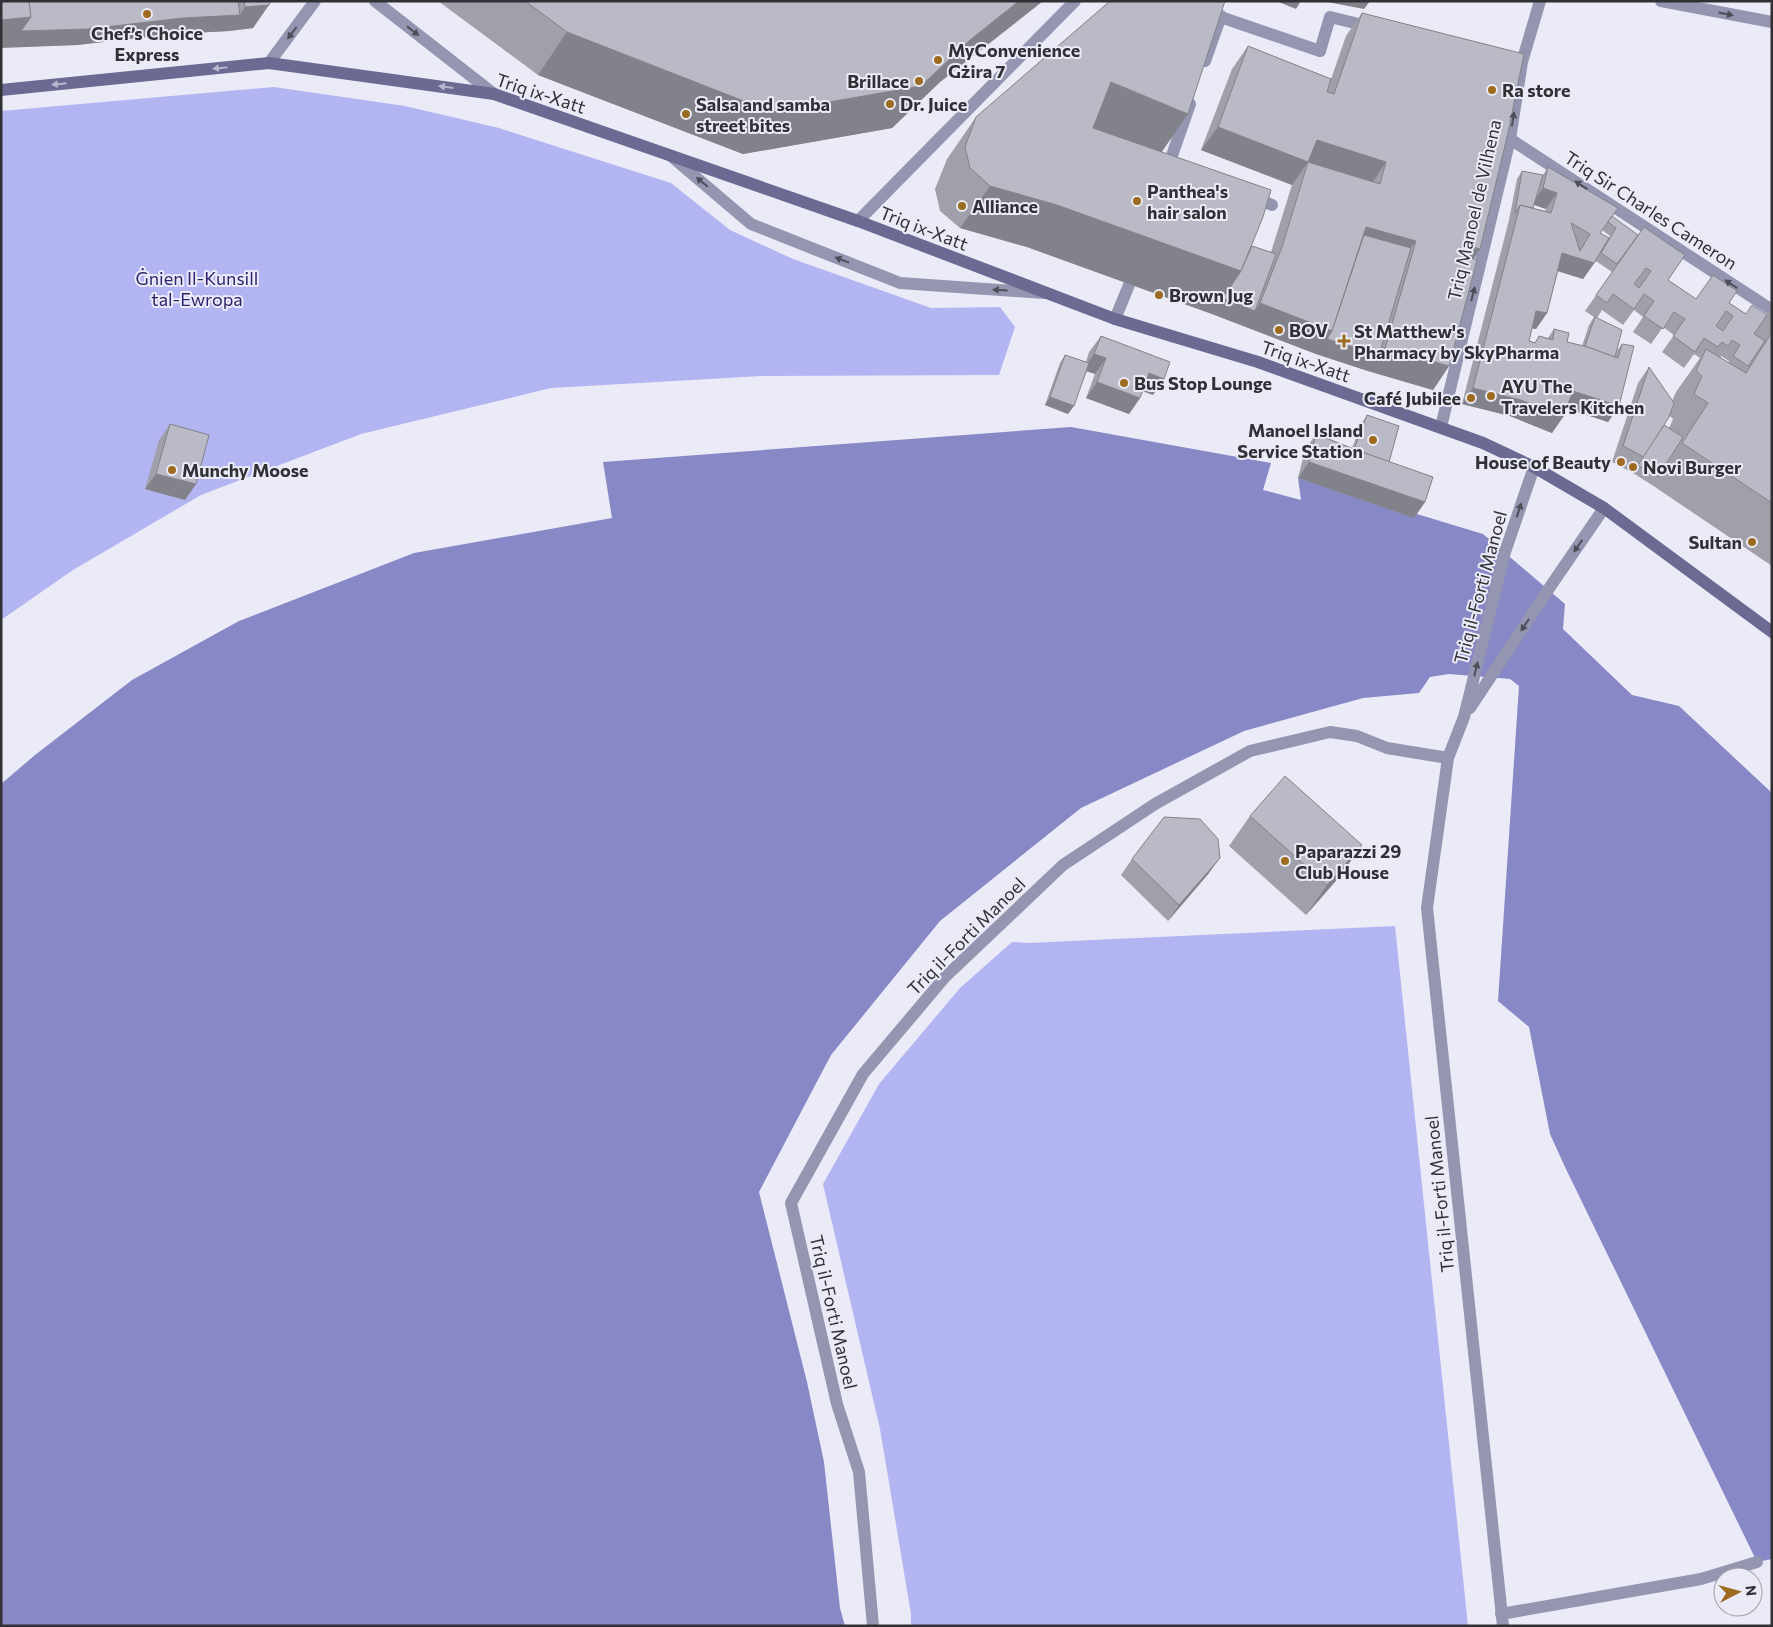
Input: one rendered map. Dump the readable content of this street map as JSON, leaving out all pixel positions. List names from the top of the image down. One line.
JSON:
{"streets":{"main road":["Triq ix-Xatt"],"street":["Triq Manoel de Vilhena","Triq Sir Charles Cameron","Triq il-Forti Manoel"]},"crossings":[["Triq ix-Xatt","Triq Manoel de Vilhena"],["Triq ix-Xatt","Triq il-Forti Manoel"],["Triq Manoel de Vilhena","Triq Sir Charles Cameron"]],"one_way":["Triq Manoel de Vilhena","Triq Sir Charles Cameron"],"parks":["Ġnien Il-Kunsill tal-Ewropa"],"places":{"other":["Chef’s Choice Express","MyConvenience Gżira 7","Brillace","Ra store","Dr. Juice","Salsa and samba street bites","Panthea's hair salon","Alliance","Brown Jug","BOV","Bus Stop Lounge","AYU The Travelers Kitchen","Café Jubilee","Manoel Island Service Station","House of Beauty","Novi Burger","Munchy Moose","Sultan","Paparazzi 29 Club House"],"health":["St Matthew's Pharmacy by SkyPharma"]},"north":"right"}
